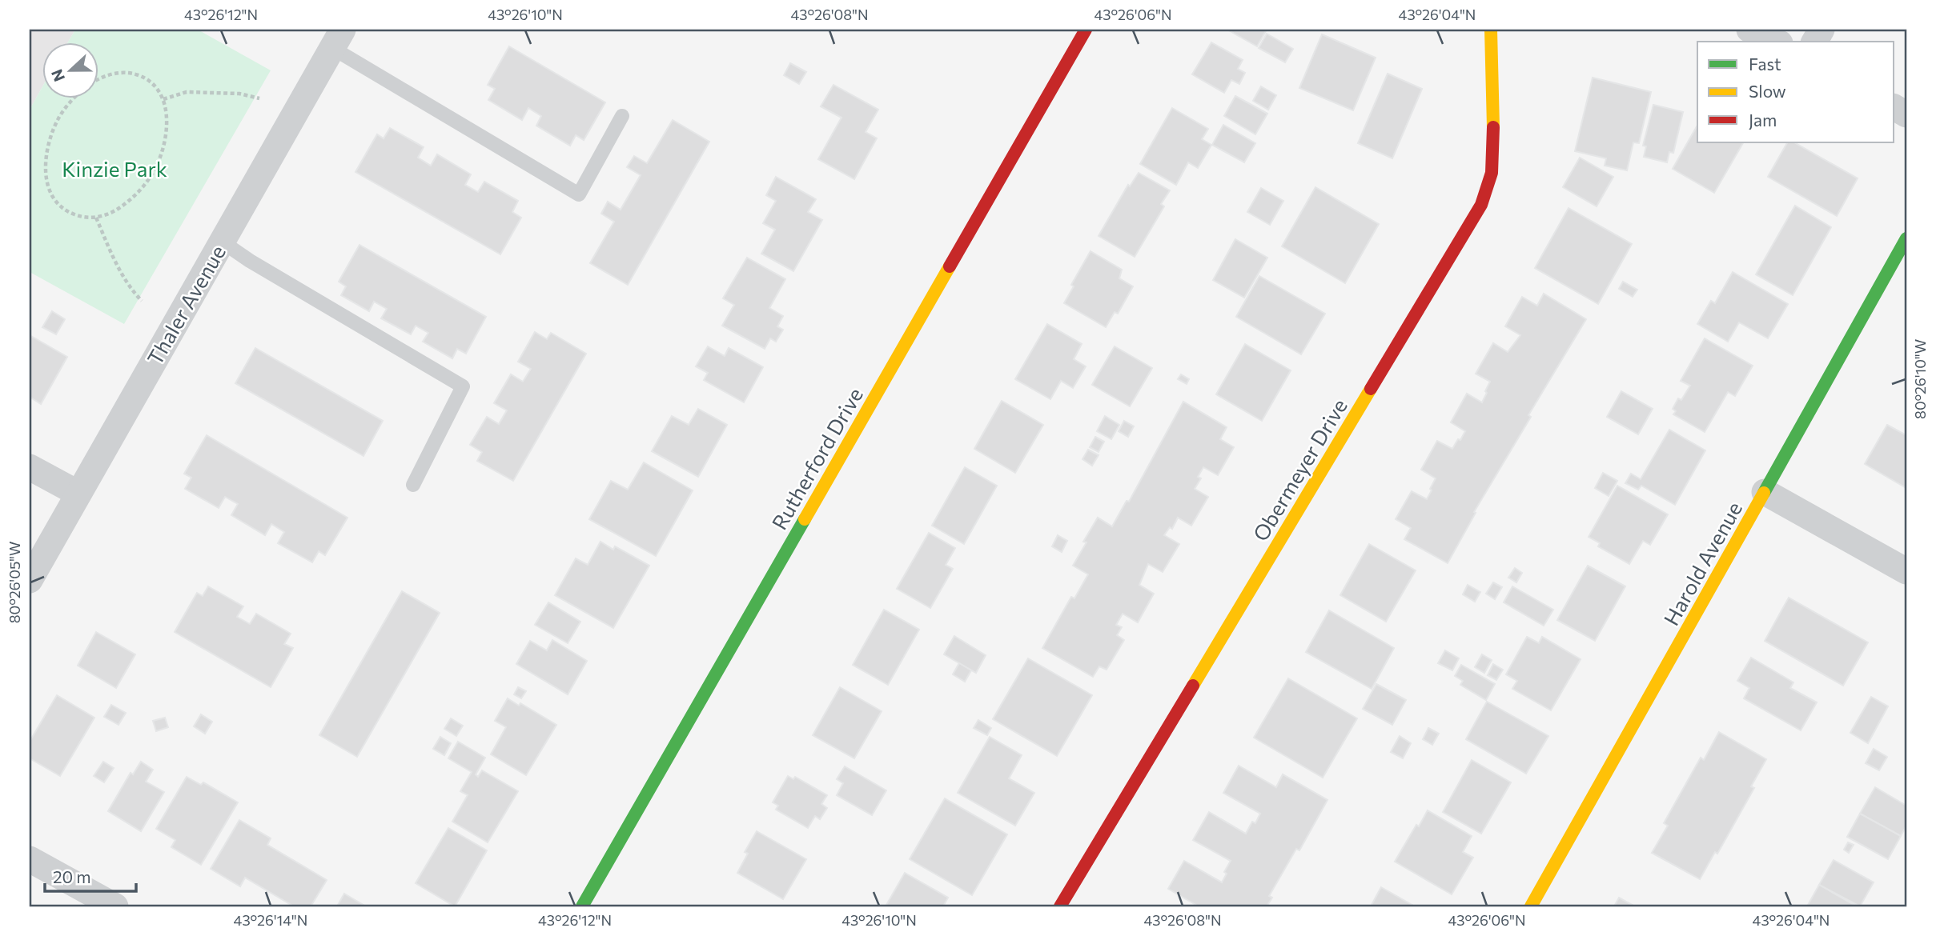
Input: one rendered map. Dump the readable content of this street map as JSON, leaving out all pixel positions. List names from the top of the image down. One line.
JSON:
{"streets":{"street":["Thaler Avenue","Rutherford Drive","Obermeyer Drive","Harold Avenue"]},"parks":["Kinzie Park"],"legend":["Fast","Slow","Jam"],"scale_bar":"20 m","north":"left","coordinates":["43°26'12\"N","43°26'10\"N","43°26'08\"N","43°26'06\"N","43°26'04\"N","80°26'10\"W","80°26'05\"W","43°26'14\"N"]}
